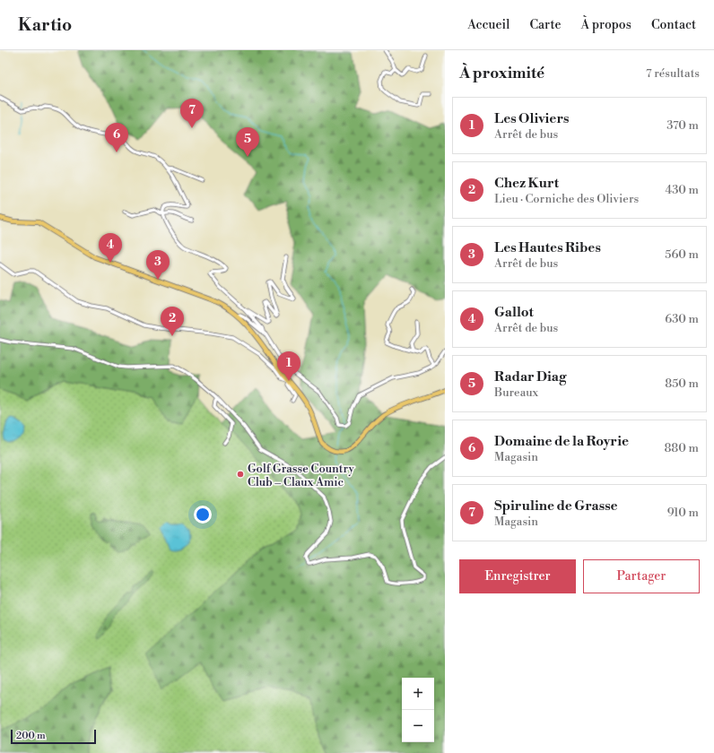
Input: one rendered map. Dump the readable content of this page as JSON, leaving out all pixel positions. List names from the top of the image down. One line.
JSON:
{"places":["Golf Grasse Country Club – Claux Amic"],"scale_bar":"200 m","page":{"header":"Kartio","nav":["Accueil","Carte","À propos","Contact"],"heading":["À proximité","7 résultats"],"list":[{"mark":"1","name":"Les Oliviers","note":"Arrêt de bus","value":"370 m"},{"mark":"2","name":"Chez Kurt","note":"Lieu · Corniche des Oliviers","value":"430 m"},{"mark":"3","name":"Les Hautes Ribes","note":"Arrêt de bus","value":"560 m"},{"mark":"4","name":"Gallot","note":"Arrêt de bus","value":"630 m"},{"mark":"5","name":"Radar Diag","note":"Bureaux","value":"850 m"},{"mark":"6","name":"Domaine de la Royrie","note":"Magasin","value":"880 m"},{"mark":"7","name":"Spiruline de Grasse","note":"Magasin","value":"910 m"}],"pins":["7","6","5","4","3","2","1"],"buttons":["Enregistrer","Partager"],"map_buttons":["+","−"],"scale":"200 m"}}
